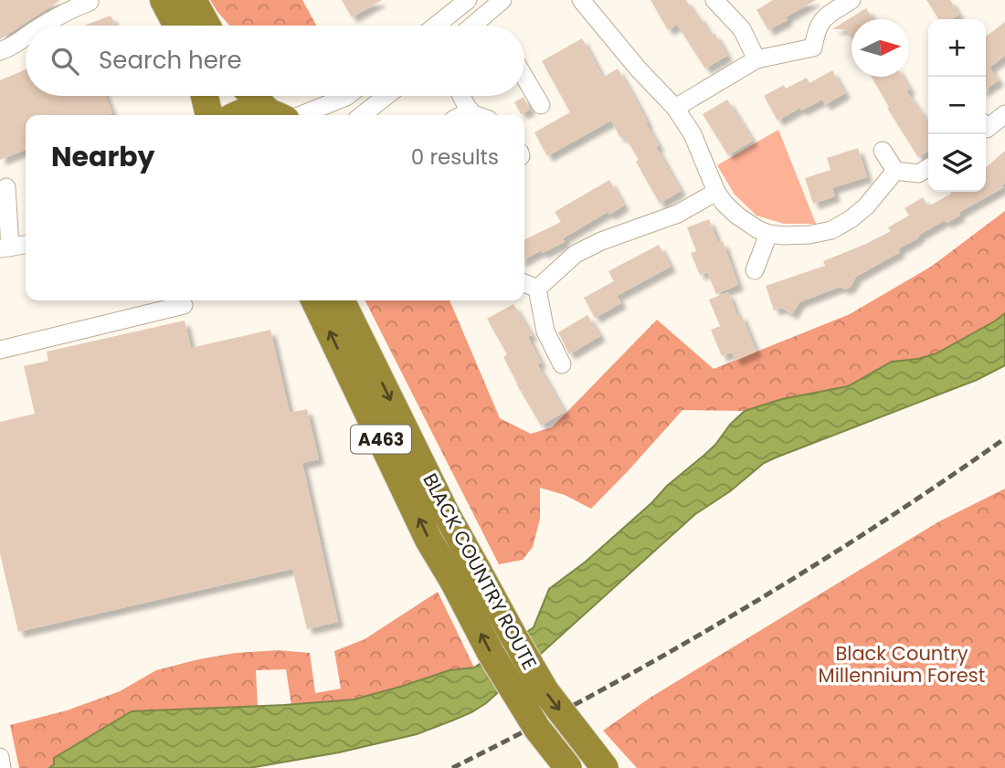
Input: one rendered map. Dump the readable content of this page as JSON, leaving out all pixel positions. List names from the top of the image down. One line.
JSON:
{"streets":{"highway":["A463","BLACK COUNTRY ROUTE"]},"parks":["Black Country Millennium Forest"],"north":"right","page":{"map_buttons":["+","−"],"search":"Search here","heading":["Nearby","0 results"]}}
